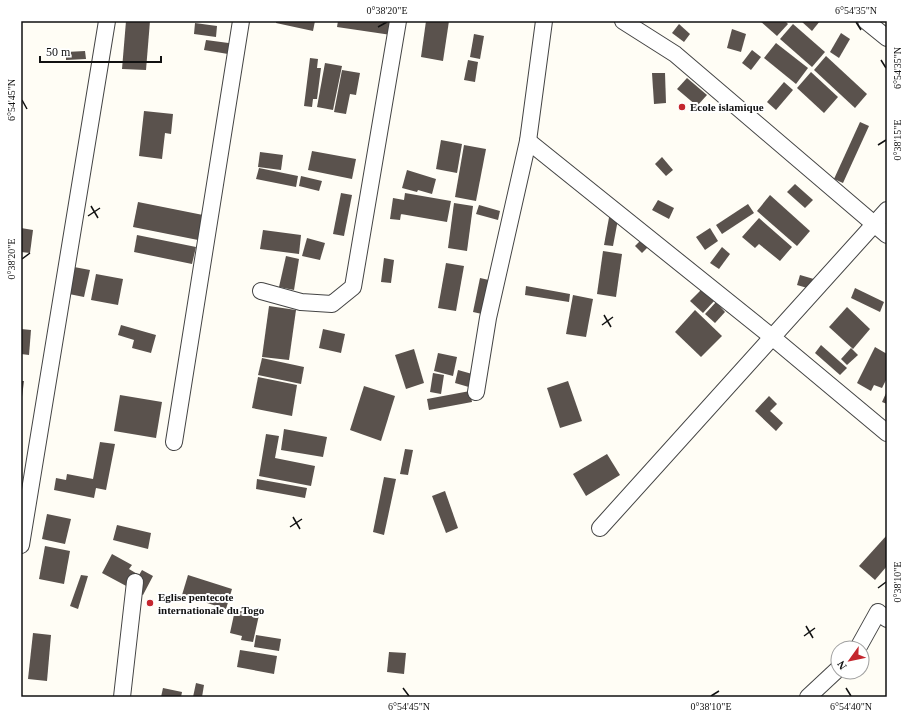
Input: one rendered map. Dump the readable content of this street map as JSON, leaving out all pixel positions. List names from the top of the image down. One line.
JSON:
{"places":["Ecole islamique","Eglise pentecote internationale du Togo"],"scale_bar":"50 m","north":"bottom left","coordinates":["0°38'20\"E","6°54'35\"N","6°54'45\"N","0°38'15\"E","0°38'10\"E","6°54'40\"N"]}
